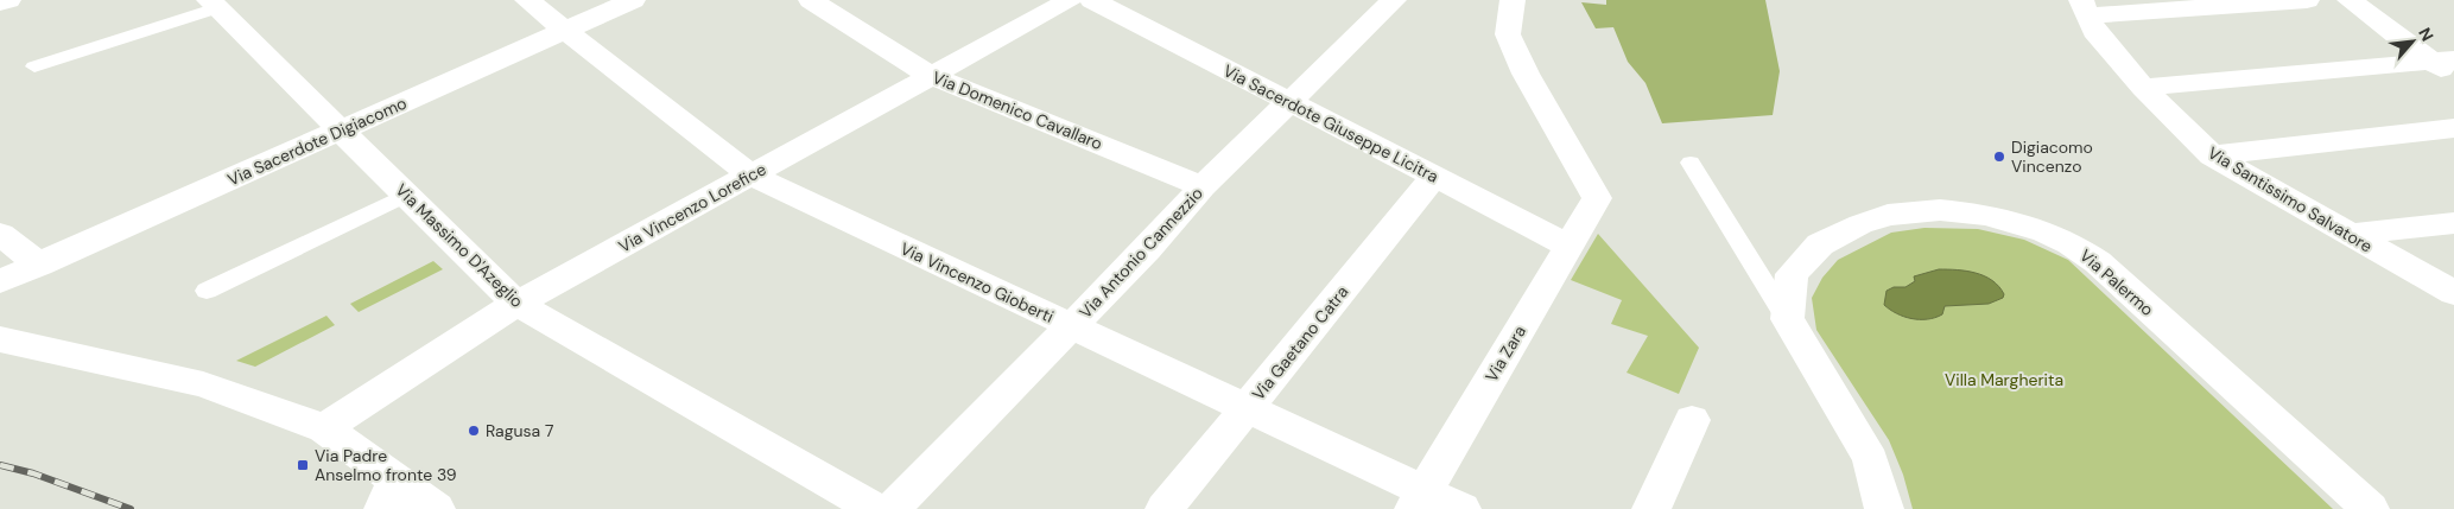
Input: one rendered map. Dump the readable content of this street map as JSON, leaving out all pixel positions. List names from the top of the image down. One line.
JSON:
{"streets":{"street":["Via Domenico Cavallaro","Via Sacerdote Giuseppe Licitra","Via Sacerdote Digiacomo","Via Santissimo Salvatore","Via Vincenzo Lorefice","Via Massimo D'Azeglio","Via Antonio Cannezzio","Via Vincenzo Gioberti","Via Palermo","Via Gaetano Catra","Via Zara"]},"crossings":[["Via Domenico Cavallaro","Via Vincenzo Lorefice"],["Via Domenico Cavallaro","Via Antonio Cannezzio"],["Via Sacerdote Giuseppe Licitra","Via Antonio Cannezzio"],["Via Sacerdote Giuseppe Licitra","Via Gaetano Catra"],["Via Sacerdote Giuseppe Licitra","Via Zara"],["Via Sacerdote Digiacomo","Via Massimo D'Azeglio"],["Via Sacerdote Digiacomo","Via Vincenzo Gioberti"],["Via Vincenzo Lorefice","Via Massimo D'Azeglio"],["Via Vincenzo Lorefice","Via Vincenzo Gioberti"],["Via Antonio Cannezzio","Via Vincenzo Gioberti"],["Via Vincenzo Gioberti","Via Gaetano Catra"],["Via Vincenzo Gioberti","Via Zara"]],"parks":["Villa Margherita"],"places":{"other":["Digiacomo Vincenzo","Ragusa 7"],"transit":["Via Padre Anselmo fronte 39"]},"north":"top right"}
